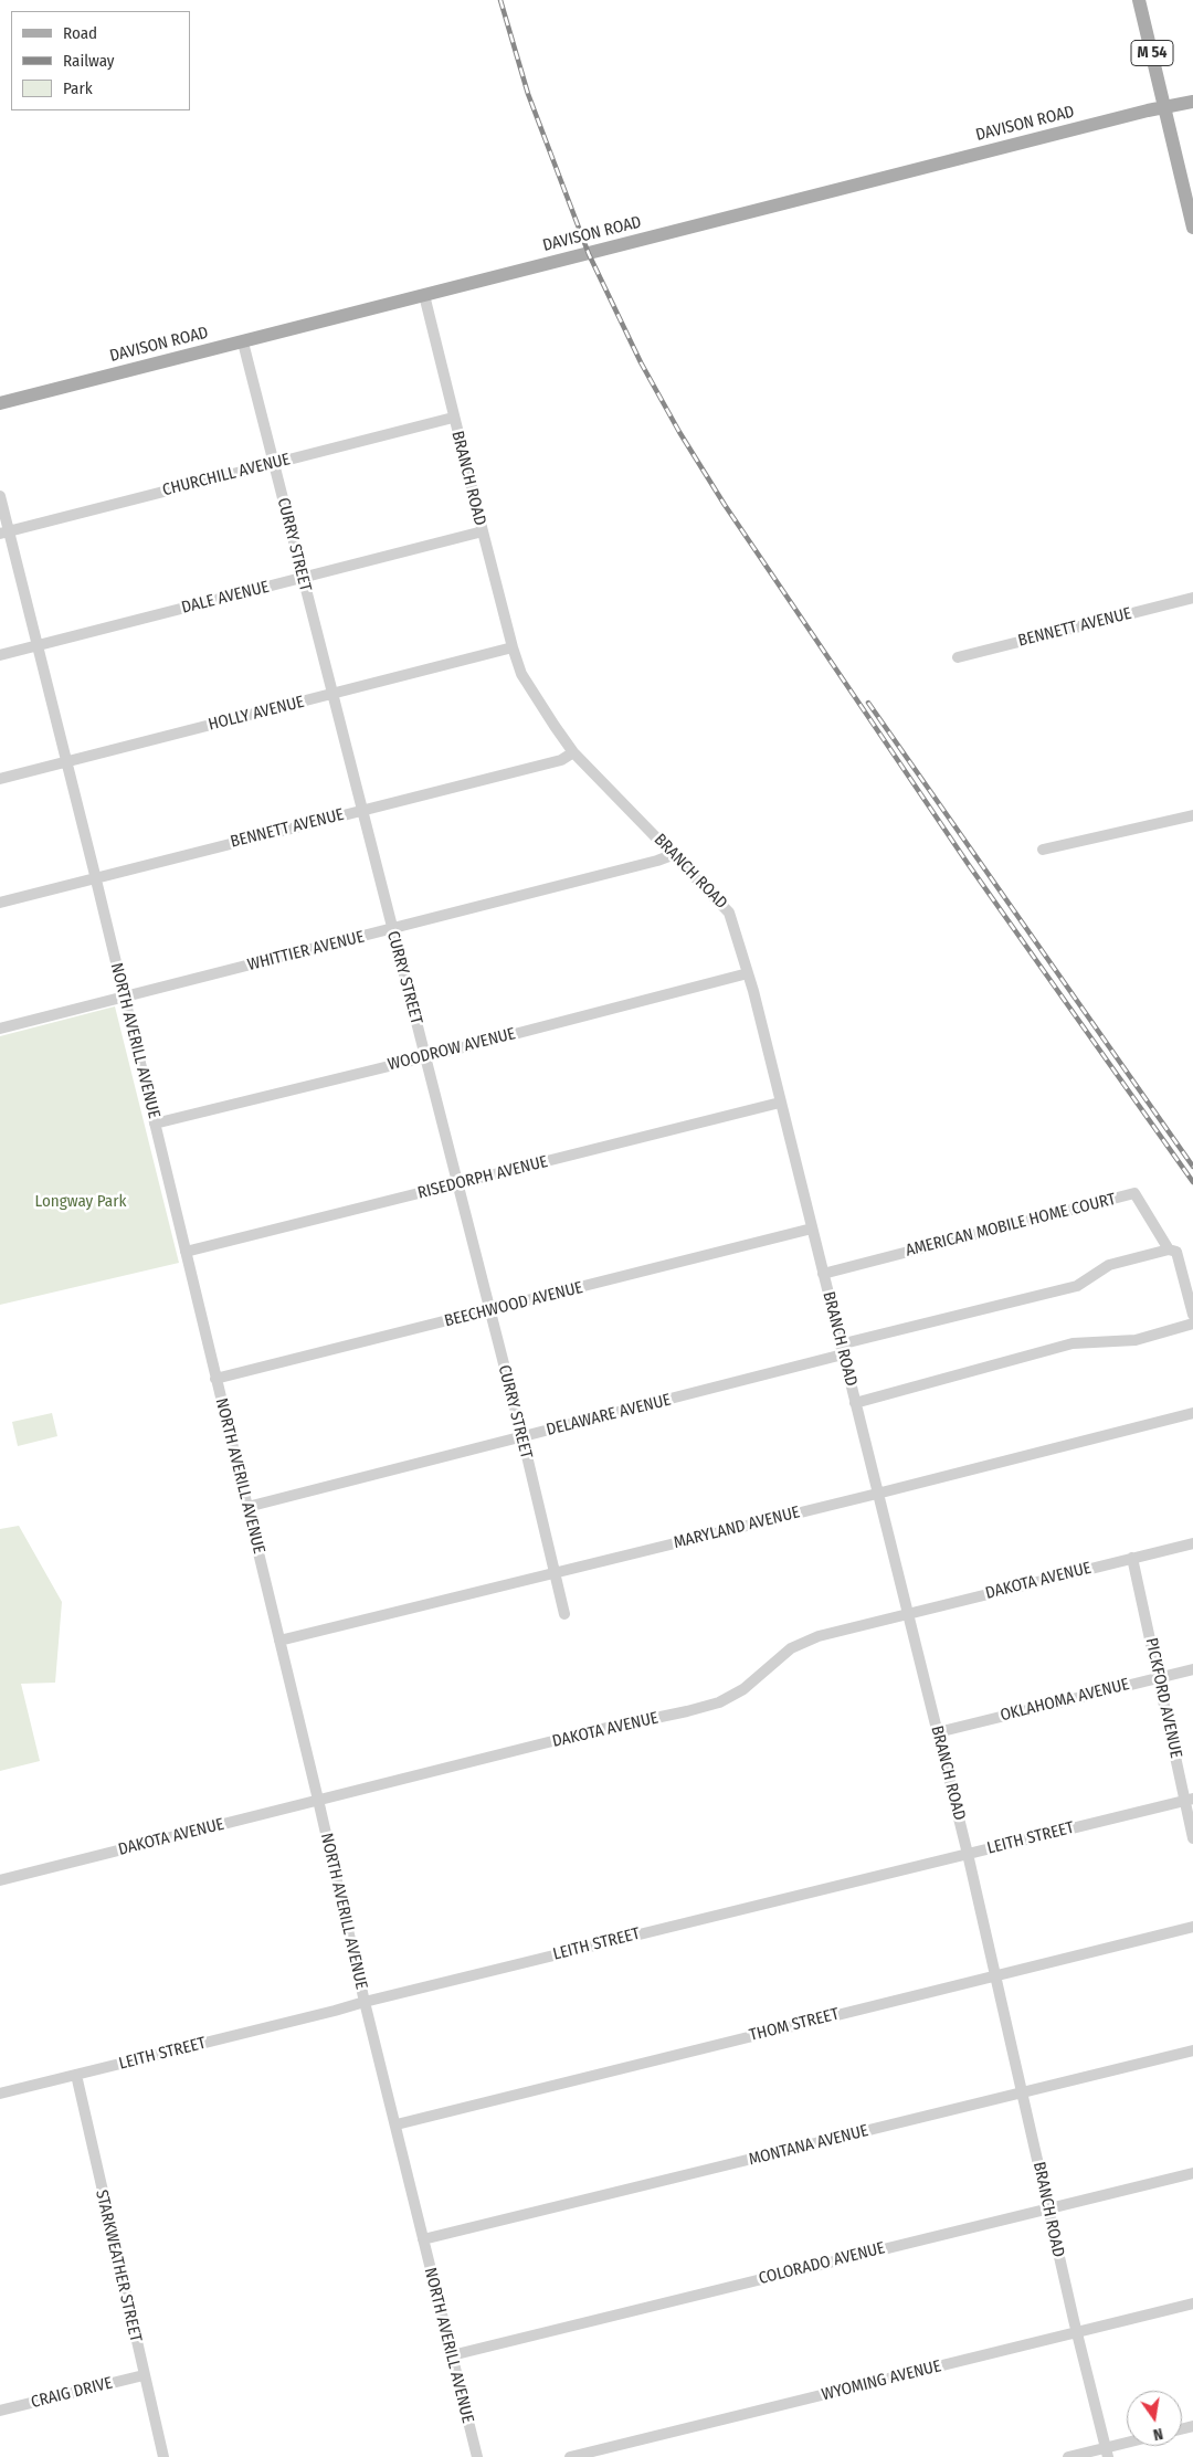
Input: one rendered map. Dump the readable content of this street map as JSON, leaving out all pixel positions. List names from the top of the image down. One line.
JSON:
{"streets":{"main road":["M 54","DAVISON ROAD"],"street":["CHURCHILL AVENUE","BRANCH ROAD","CURRY STREET","DALE AVENUE","BENNETT AVENUE","HOLLY AVENUE","WHITTIER AVENUE","NORTH AVERILL AVENUE","WOODROW AVENUE","RISEDORPH AVENUE","AMERICAN MOBILE HOME COURT","BEECHWOOD AVENUE","DELAWARE AVENUE","MARYLAND AVENUE","DAKOTA AVENUE","PICKFORD AVENUE","OKLAHOMA AVENUE","LEITH STREET","THOM STREET","MONTANA AVENUE","COLORADO AVENUE","STARKWEATHER STREET","WYOMING AVENUE","CRAIG DRIVE"]},"crossings":[["M 54","DAVISON ROAD"],["DAVISON ROAD","BRANCH ROAD"],["DAVISON ROAD","CURRY STREET"],["CHURCHILL AVENUE","BRANCH ROAD"],["CHURCHILL AVENUE","CURRY STREET"],["CHURCHILL AVENUE","NORTH AVERILL AVENUE"],["BRANCH ROAD","DALE AVENUE"],["BRANCH ROAD","BENNETT AVENUE"],["BRANCH ROAD","HOLLY AVENUE"],["BRANCH ROAD","WHITTIER AVENUE"],["BRANCH ROAD","WOODROW AVENUE"],["BRANCH ROAD","RISEDORPH AVENUE"],["BRANCH ROAD","AMERICAN MOBILE HOME COURT"],["BRANCH ROAD","BEECHWOOD AVENUE"],["BRANCH ROAD","DELAWARE AVENUE"],["BRANCH ROAD","MARYLAND AVENUE"],["BRANCH ROAD","DAKOTA AVENUE"],["BRANCH ROAD","OKLAHOMA AVENUE"],["BRANCH ROAD","LEITH STREET"],["BRANCH ROAD","THOM STREET"],["BRANCH ROAD","MONTANA AVENUE"],["BRANCH ROAD","COLORADO AVENUE"],["BRANCH ROAD","WYOMING AVENUE"],["CURRY STREET","DALE AVENUE"],["CURRY STREET","BENNETT AVENUE"],["CURRY STREET","HOLLY AVENUE"],["CURRY STREET","WHITTIER AVENUE"],["CURRY STREET","WOODROW AVENUE"],["CURRY STREET","RISEDORPH AVENUE"],["CURRY STREET","BEECHWOOD AVENUE"],["CURRY STREET","DELAWARE AVENUE"],["CURRY STREET","MARYLAND AVENUE"],["DALE AVENUE","NORTH AVERILL AVENUE"],["BENNETT AVENUE","NORTH AVERILL AVENUE"],["HOLLY AVENUE","NORTH AVERILL AVENUE"],["WHITTIER AVENUE","NORTH AVERILL AVENUE"],["NORTH AVERILL AVENUE","WOODROW AVENUE"],["NORTH AVERILL AVENUE","RISEDORPH AVENUE"],["NORTH AVERILL AVENUE","BEECHWOOD AVENUE"],["NORTH AVERILL AVENUE","DELAWARE AVENUE"],["NORTH AVERILL AVENUE","MARYLAND AVENUE"],["NORTH AVERILL AVENUE","DAKOTA AVENUE"],["NORTH AVERILL AVENUE","LEITH STREET"],["NORTH AVERILL AVENUE","THOM STREET"],["NORTH AVERILL AVENUE","MONTANA AVENUE"],["NORTH AVERILL AVENUE","COLORADO AVENUE"],["DAKOTA AVENUE","PICKFORD AVENUE"],["PICKFORD AVENUE","OKLAHOMA AVENUE"],["PICKFORD AVENUE","LEITH STREET"],["LEITH STREET","STARKWEATHER STREET"],["STARKWEATHER STREET","CRAIG DRIVE"]],"parks":["Longway Park"],"legend":["Road","Railway","Park"],"north":"bottom"}
